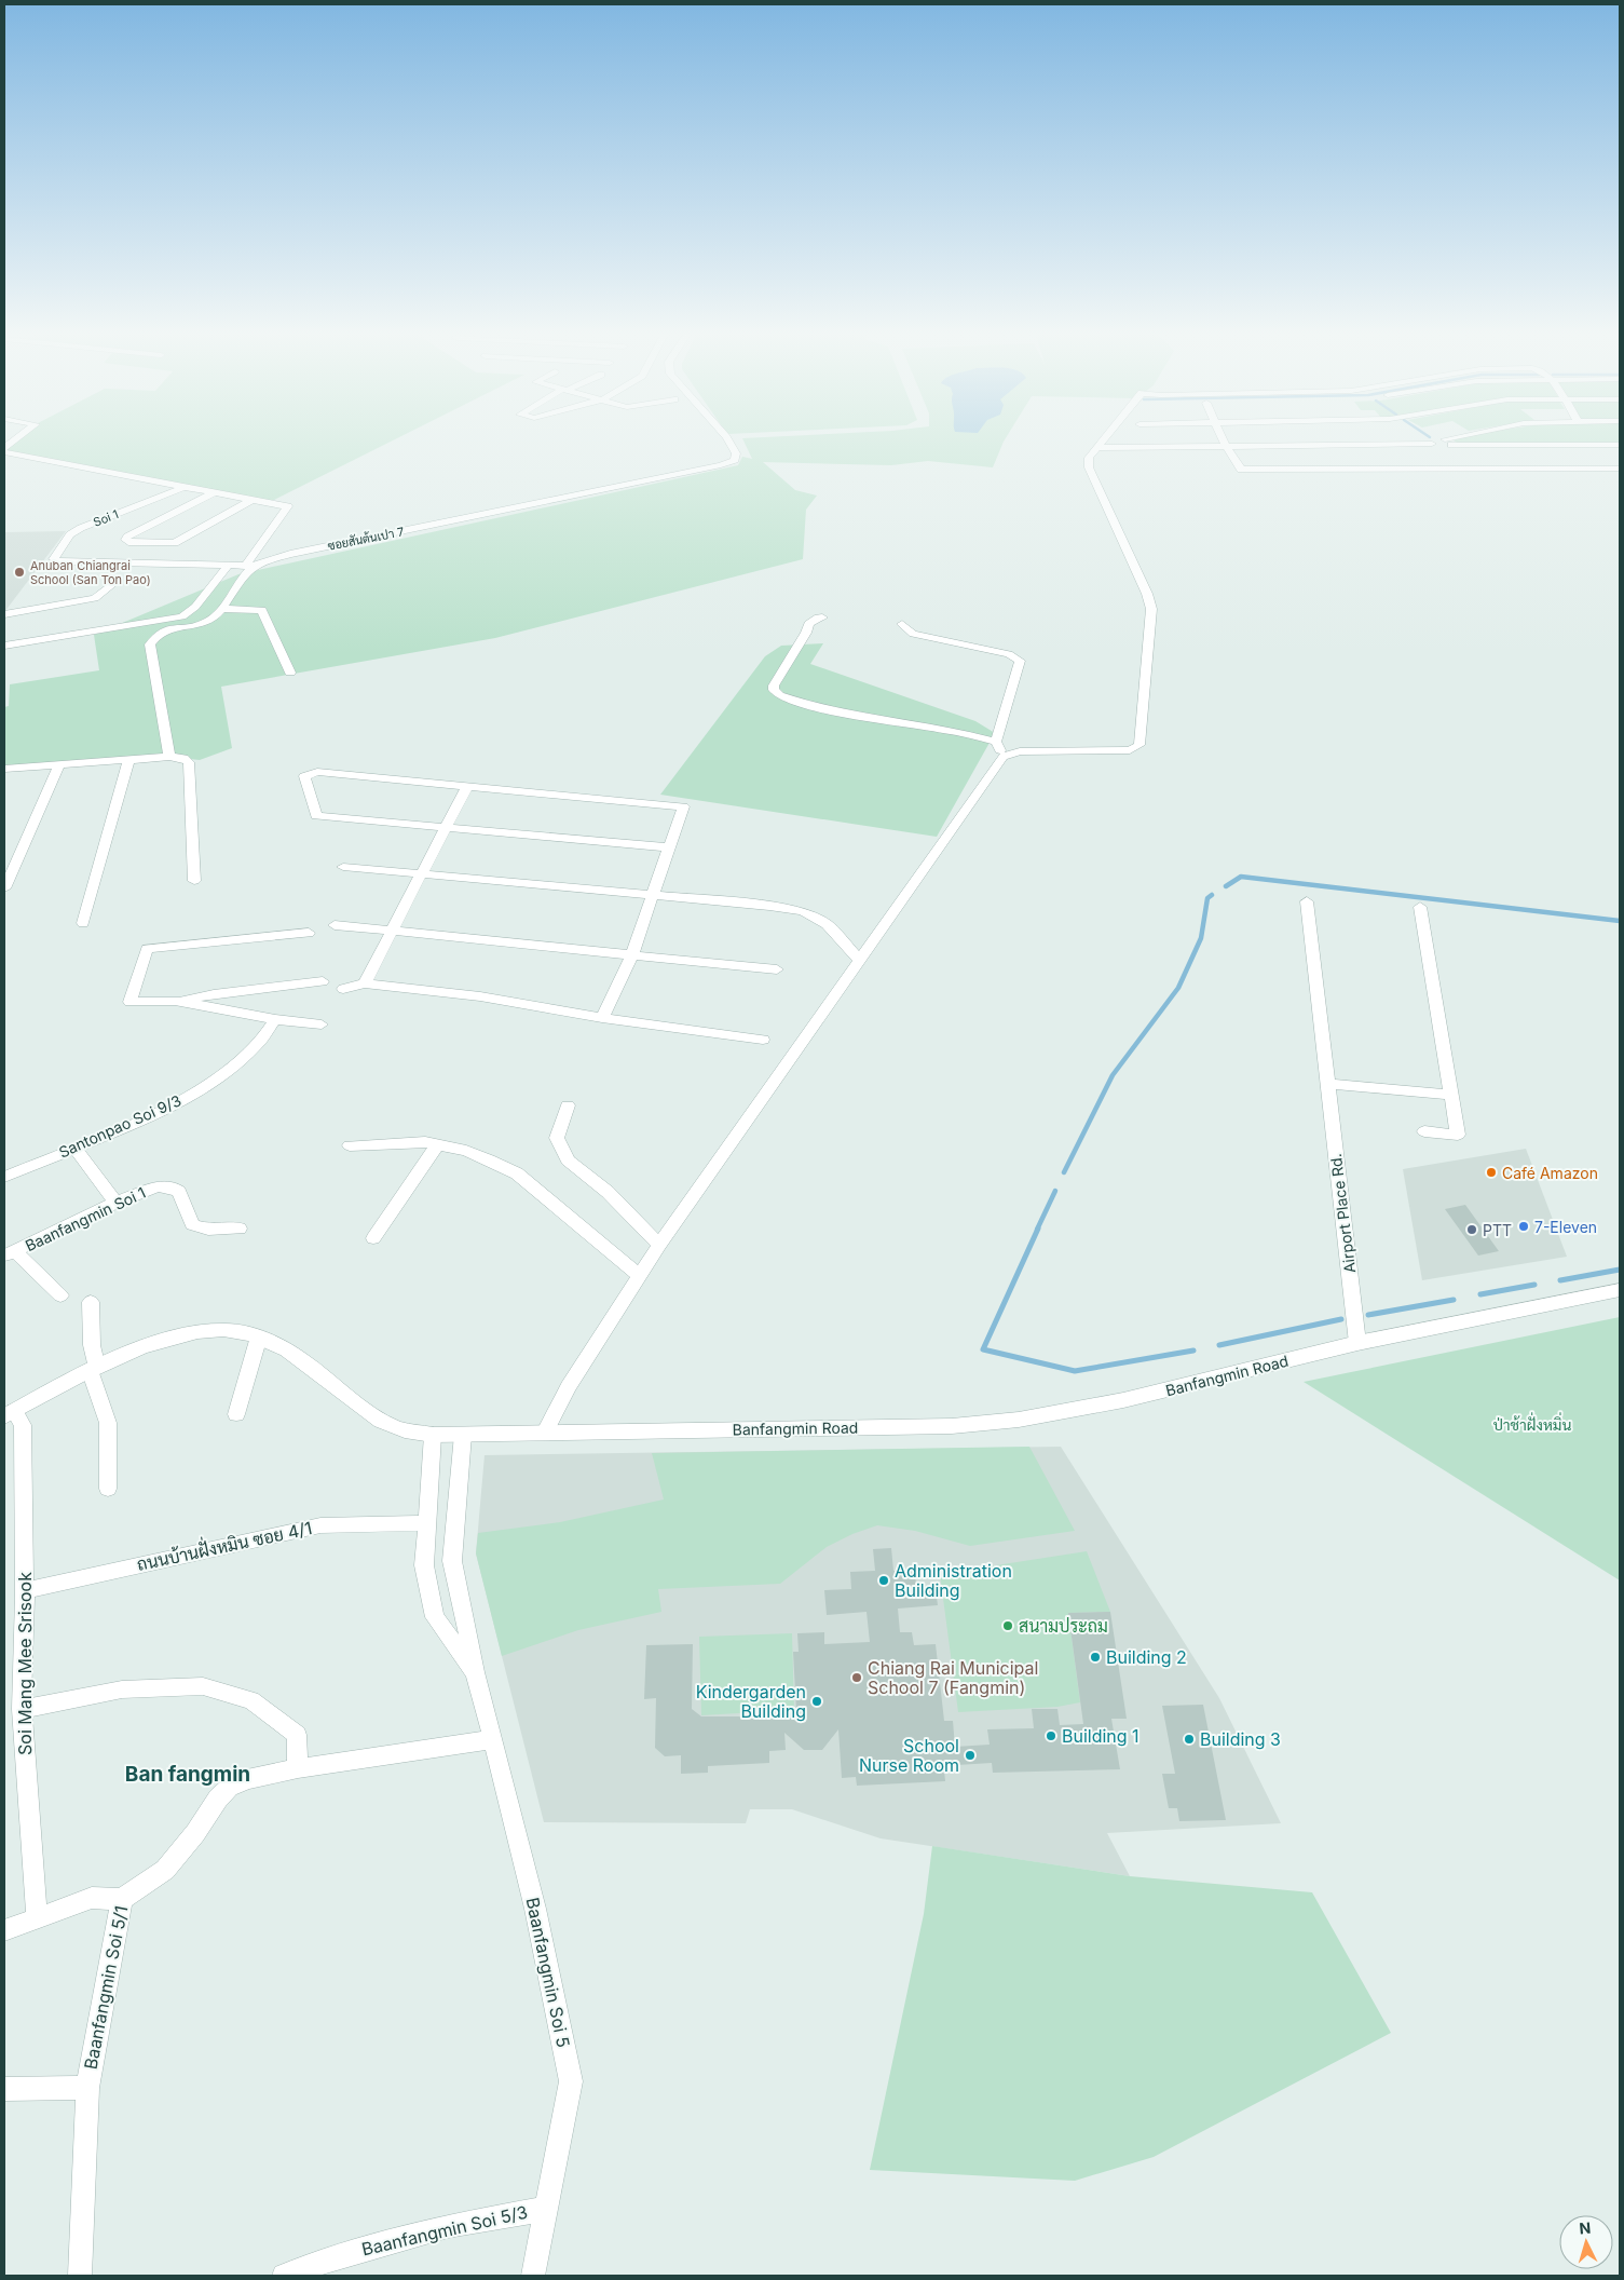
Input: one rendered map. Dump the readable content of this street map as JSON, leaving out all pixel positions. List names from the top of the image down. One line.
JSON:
{"streets":{"street":["Soi 1","ซอยสันต้นเปา 7","Santonpao Soi 9/3","Airport Place Rd.","Baanfangmin Soi 1","Banfangmin Road","ถนนบ้านฝั่งหมิน ซอย 4/1","Soi Mang Mee Srisook","Baanfangmin Soi 5","Baanfangmin Soi 5/1","Baanfangmin Soi 5/3"]},"crossings":[["Soi 1","ซอยสันต้นเปา 7"],["Airport Place Rd.","Banfangmin Road"],["Banfangmin Road","Soi Mang Mee Srisook"],["Banfangmin Road","Baanfangmin Soi 5"],["ถนนบ้านฝั่งหมิน ซอย 4/1","Soi Mang Mee Srisook"],["ถนนบ้านฝั่งหมิน ซอย 4/1","Baanfangmin Soi 5"],["Baanfangmin Soi 5","Baanfangmin Soi 5/1"],["Baanfangmin Soi 5","Baanfangmin Soi 5/3"]],"districts":["Ban fangmin"],"parks":["ป่าช้าฝั่งหมิ่น"],"places":["Anuban Chiangrai School (San Ton Pao)","Café Amazon","7-Eleven","PTT","Administration Building","สนามประถม","Building 2","Chiang Rai Municipal School 7 (Fangmin)","Kindergarden Building","Building 1","Building 3","School Nurse Room"],"north":"top"}
